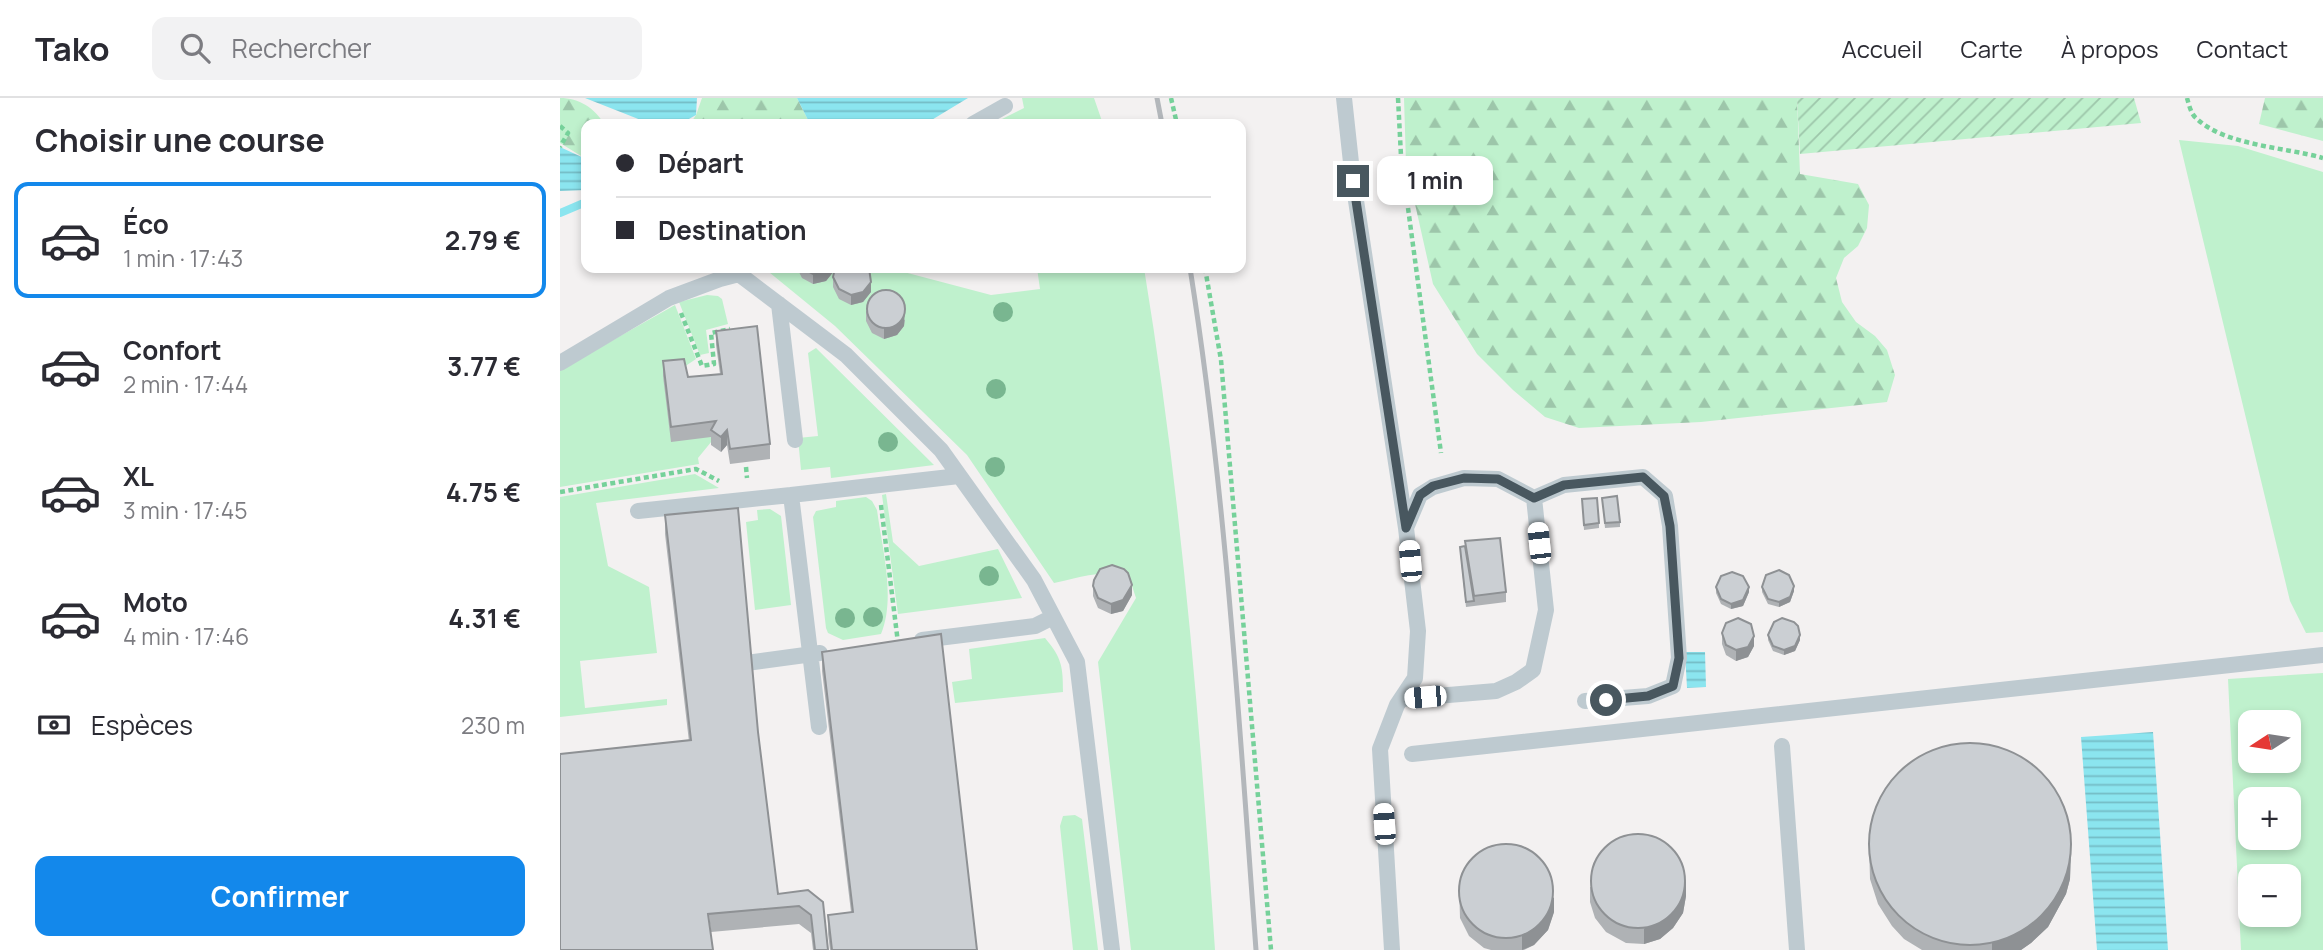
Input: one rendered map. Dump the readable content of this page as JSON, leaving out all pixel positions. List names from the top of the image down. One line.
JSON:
{"north":"left","page":{"header":"Tako","search":"Rechercher","nav":["Accueil","Carte","À propos","Contact"],"heading":"Choisir une course","banner":["Départ","Destination"],"bubble":"1 min","list":[{"name":"Éco","note":"1 min · 17:43","value":"2.79 €"},{"name":"Confort","note":"2 min · 17:44","value":"3.77 €"},{"name":"XL","note":"3 min · 17:45","value":"4.75 €"},{"name":"Moto","note":"4 min · 17:46","value":"4.31 €"}],"pay":["Espèces","230 m"],"map_buttons":["+","−"],"buttons":"Confirmer"}}
